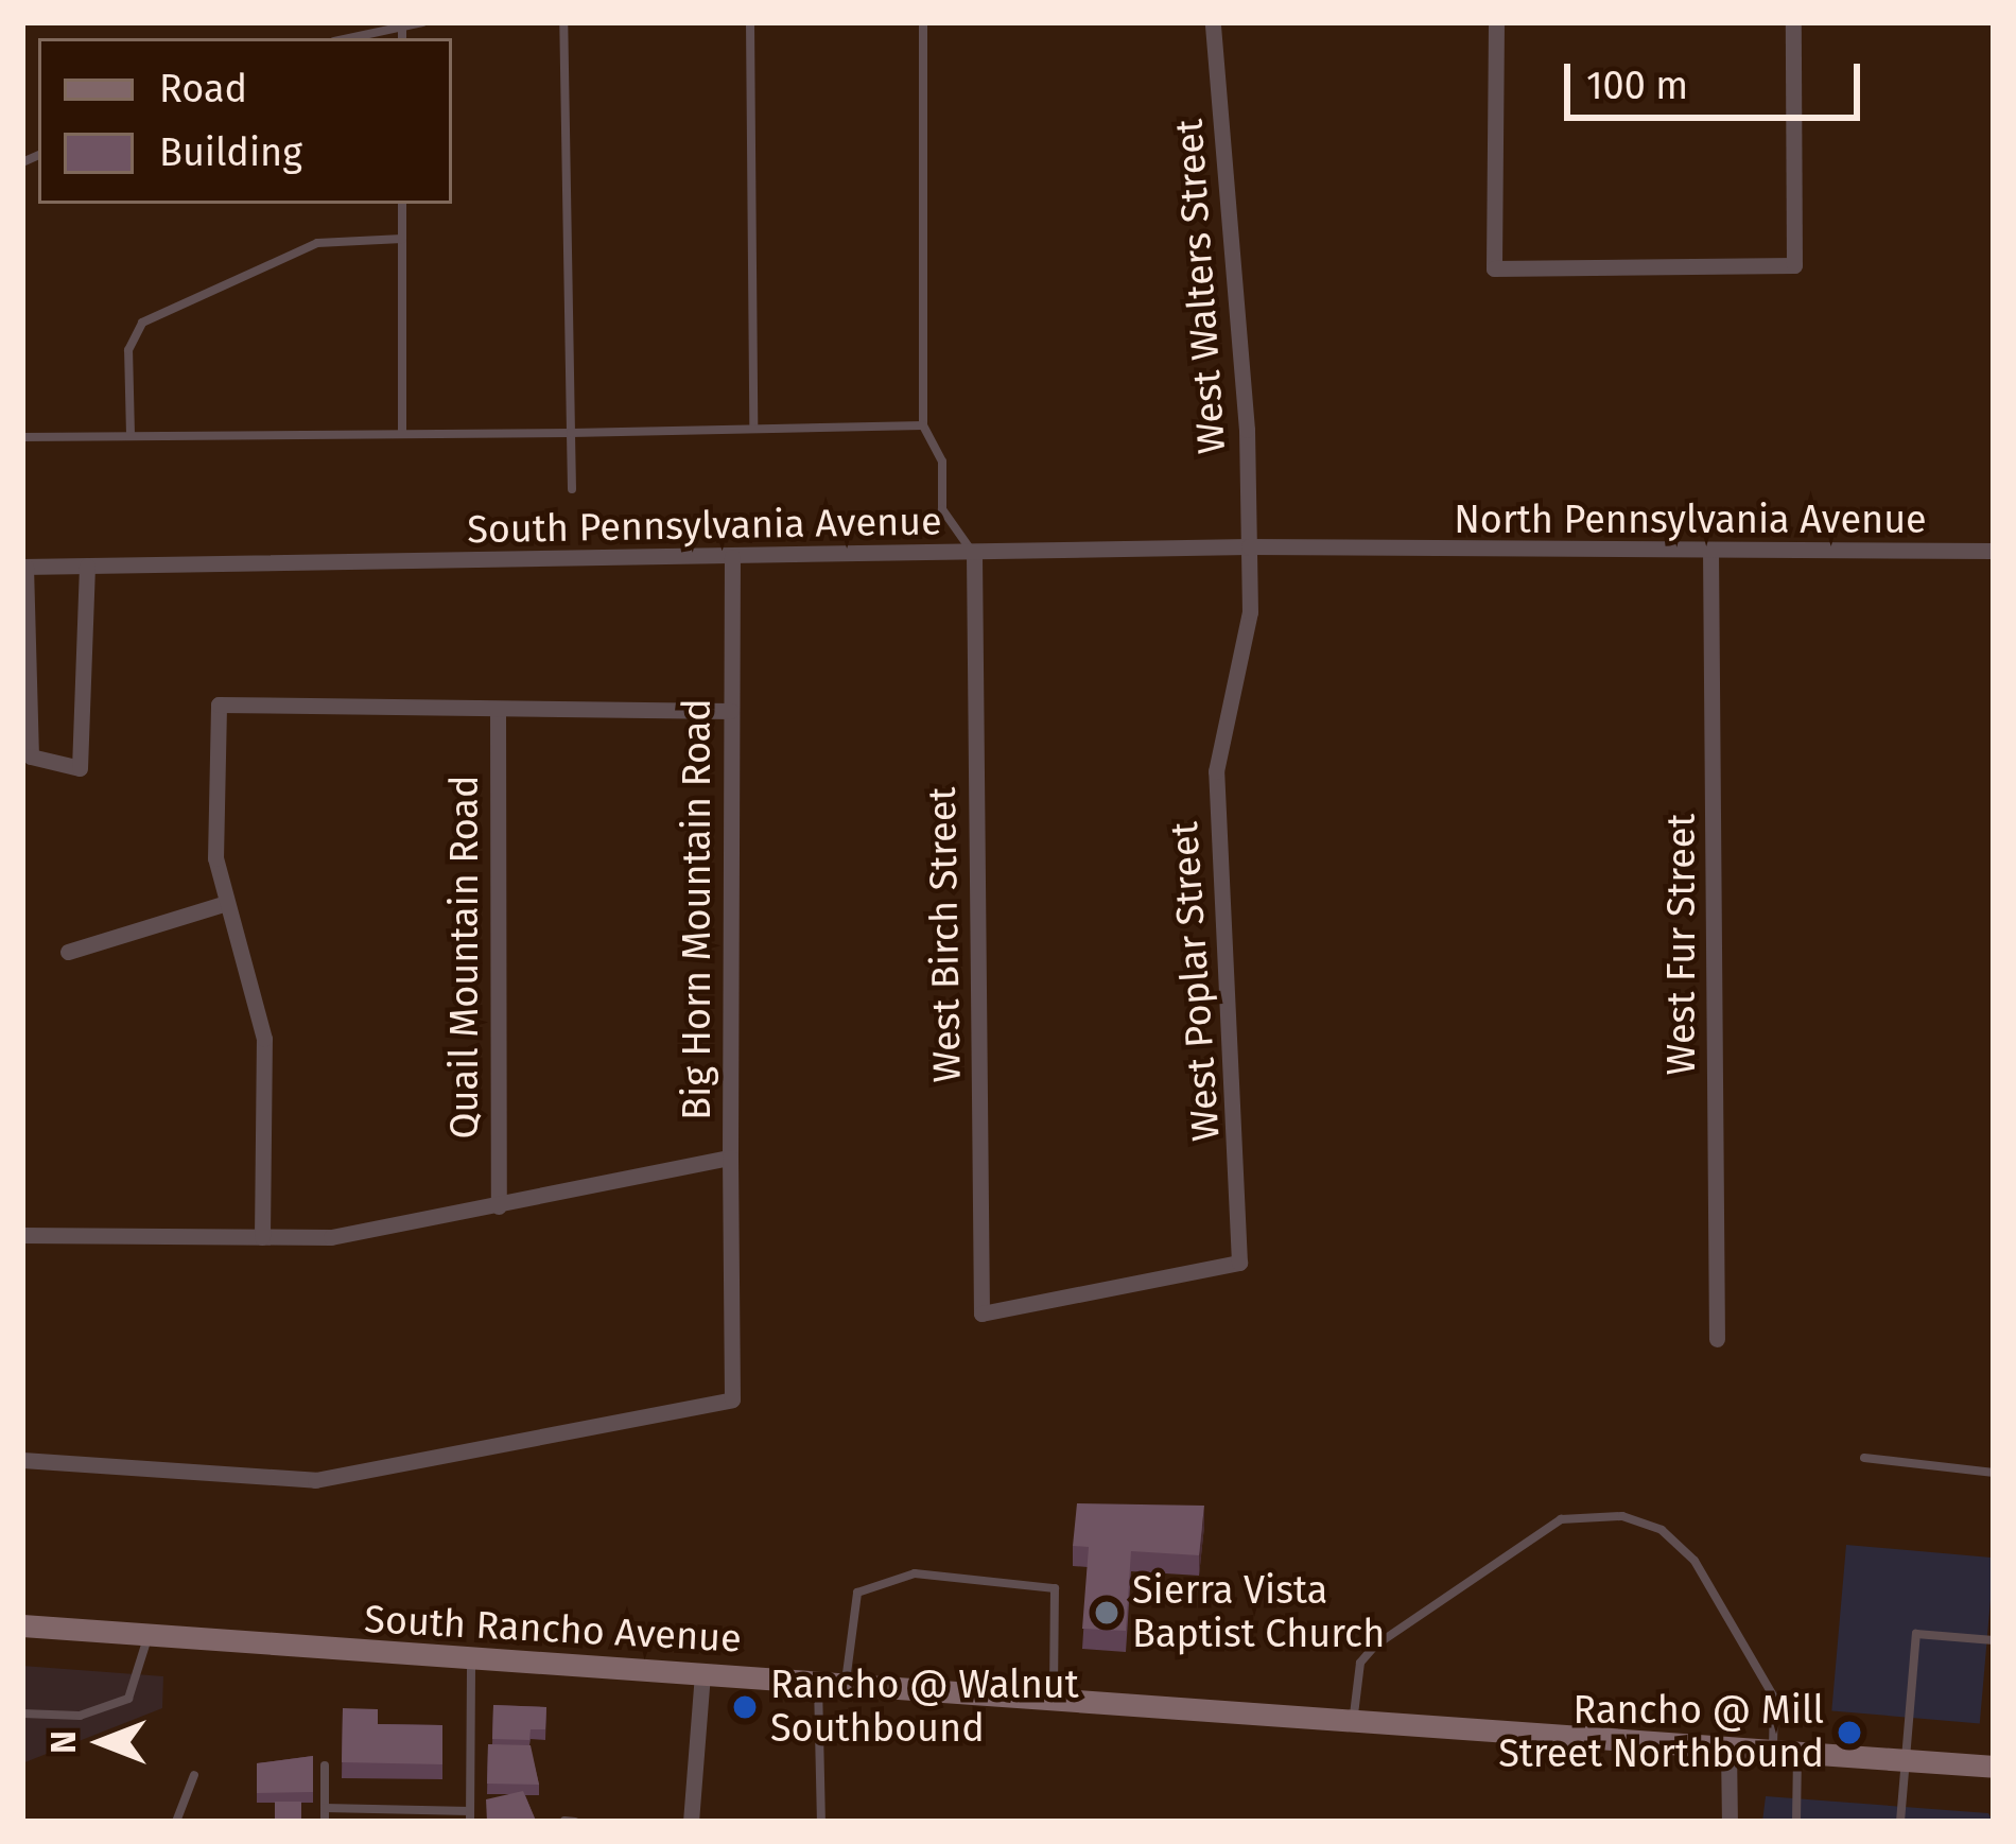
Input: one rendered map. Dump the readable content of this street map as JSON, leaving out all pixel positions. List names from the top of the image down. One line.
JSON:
{"streets":{"street":["West Walters Street","North Pennsylvania Avenue","South Pennsylvania Avenue","Big Horn Mountain Road","West Birch Street","West Fur Street","Quail Mountain Road","West Poplar Street","South Rancho Avenue"]},"crossings":[["West Walters Street","South Pennsylvania Avenue"],["West Walters Street","West Poplar Street"],["North Pennsylvania Avenue","South Pennsylvania Avenue"],["North Pennsylvania Avenue","West Fur Street"],["South Pennsylvania Avenue","Big Horn Mountain Road"],["South Pennsylvania Avenue","West Birch Street"],["South Pennsylvania Avenue","West Poplar Street"],["Big Horn Mountain Road","Quail Mountain Road"],["West Birch Street","West Poplar Street"]],"places":["Sierra Vista Baptist Church","Rancho @ Walnut Southbound","Rancho @ Mill Street Northbound"],"legend":["Road","Building"],"scale_bar":"100 m","north":"left"}
